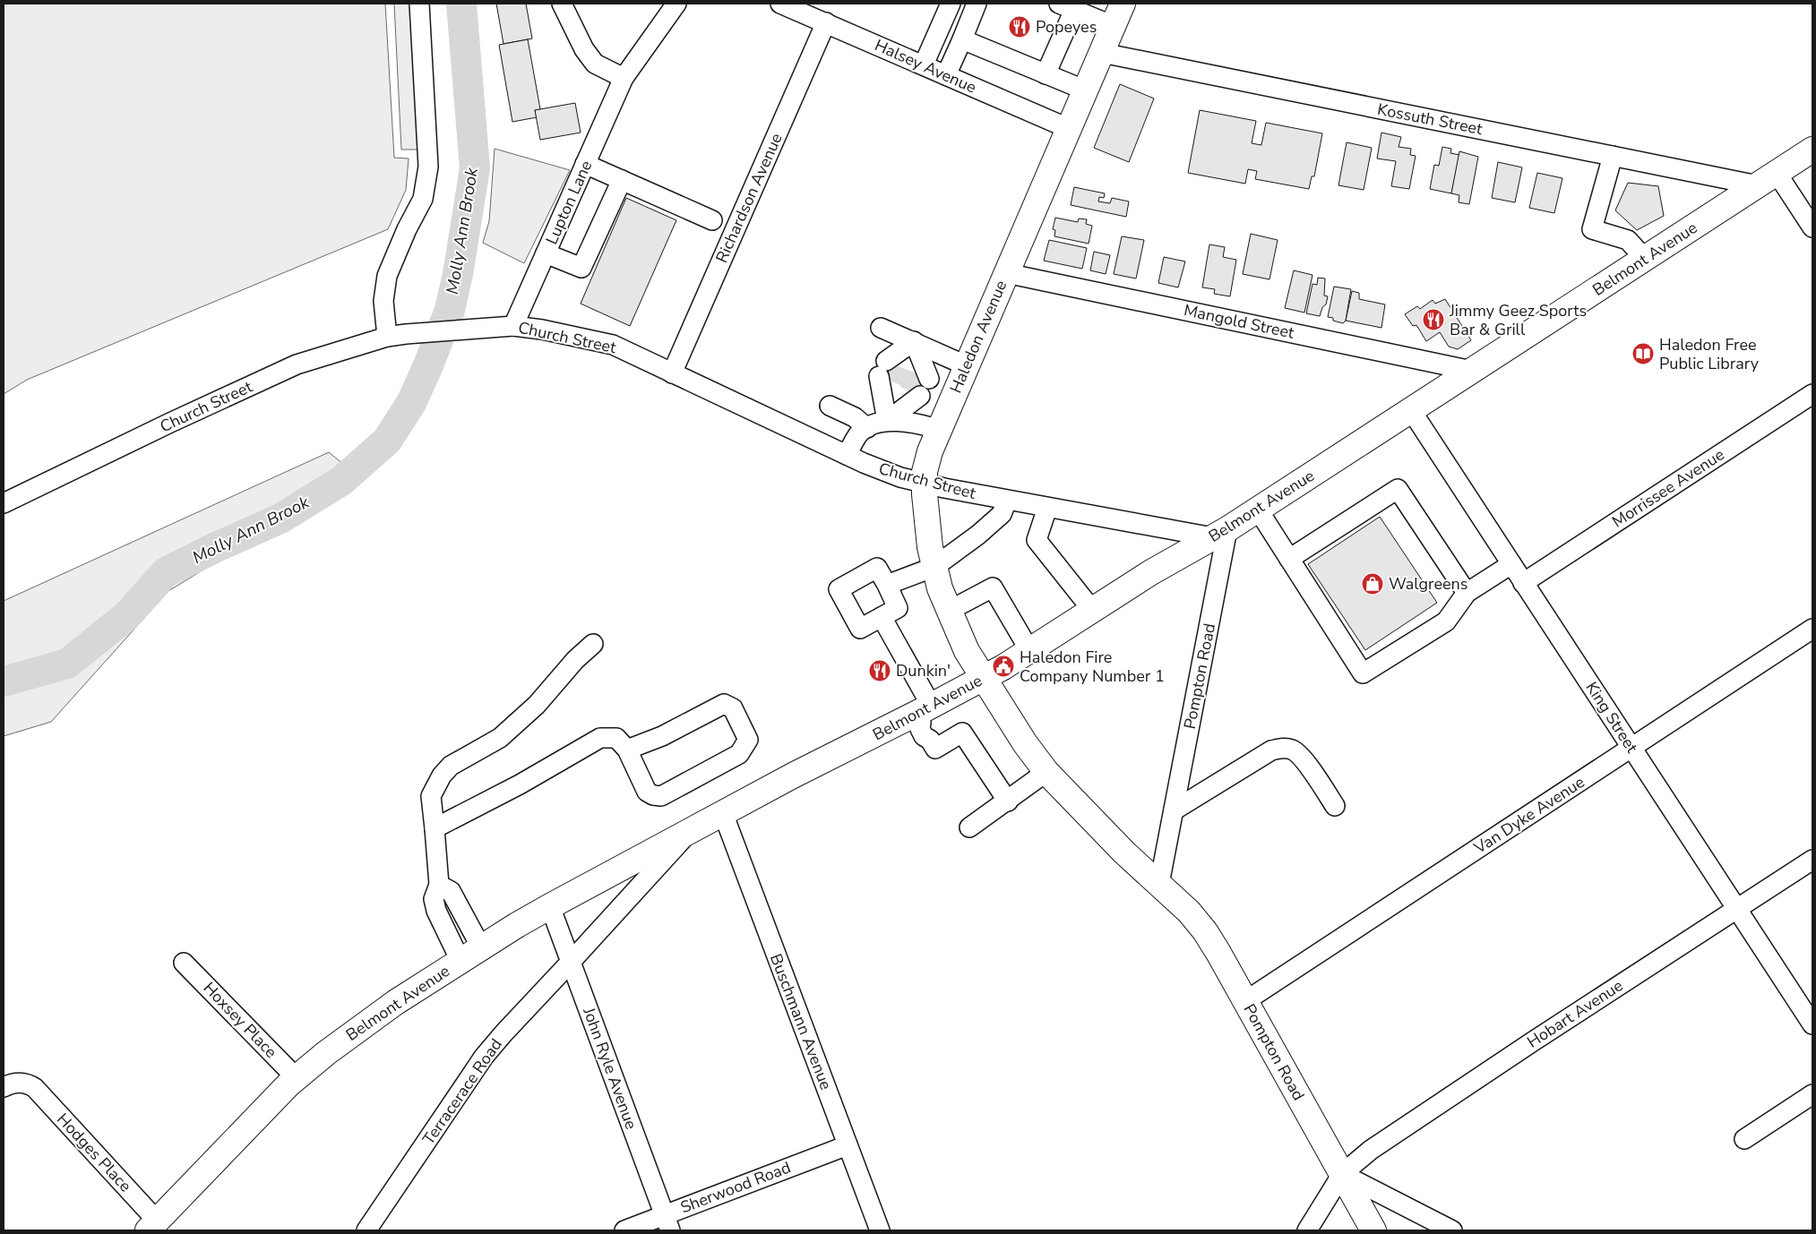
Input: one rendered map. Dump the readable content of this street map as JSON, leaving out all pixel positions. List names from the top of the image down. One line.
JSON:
{"streets":{"main road":["Belmont Avenue","Haledon Avenue","Pompton Road"],"street":["Halsey Avenue","Kossuth Street","Richardson Avenue","Lupton Lane","Mangold Street","Church Street","Morrissee Avenue","King Street","Van Dyke Avenue","Hobart Avenue","Hoxsey Place","Buschmann Avenue","John Ryle Avenue","Terracerace Road","Hodges Place","Sherwood Road"]},"crossings":[["Halsey Avenue","Richardson Avenue"],["Halsey Avenue","Haledon Avenue"],["Kossuth Street","Belmont Avenue"],["Kossuth Street","Haledon Avenue"],["Richardson Avenue","Church Street"],["Lupton Lane","Church Street"],["Belmont Avenue","Mangold Street"],["Belmont Avenue","Haledon Avenue"],["Belmont Avenue","Church Street"],["Belmont Avenue","Pompton Road"],["Belmont Avenue","King Street"],["Belmont Avenue","Hoxsey Place"],["Belmont Avenue","Buschmann Avenue"],["Belmont Avenue","John Ryle Avenue"],["Belmont Avenue","Terracerace Road"],["Belmont Avenue","Hodges Place"],["Mangold Street","Haledon Avenue"],["Haledon Avenue","Church Street"],["Haledon Avenue","Pompton Road"],["Church Street","Pompton Road"],["Morrissee Avenue","King Street"],["Pompton Road","Van Dyke Avenue"],["Pompton Road","Hobart Avenue"],["King Street","Van Dyke Avenue"],["King Street","Hobart Avenue"],["Buschmann Avenue","Sherwood Road"],["John Ryle Avenue","Terracerace Road"],["John Ryle Avenue","Sherwood Road"]],"water":["Molly Ann Brook"],"places":{"restaurant":["Popeyes","Jimmy Geez Sports Bar & Grill","Dunkin'"],"library":["Haledon Free Public Library"],"shop":["Walgreens"],"public building":["Haledon Fire Company Number 1"]}}
